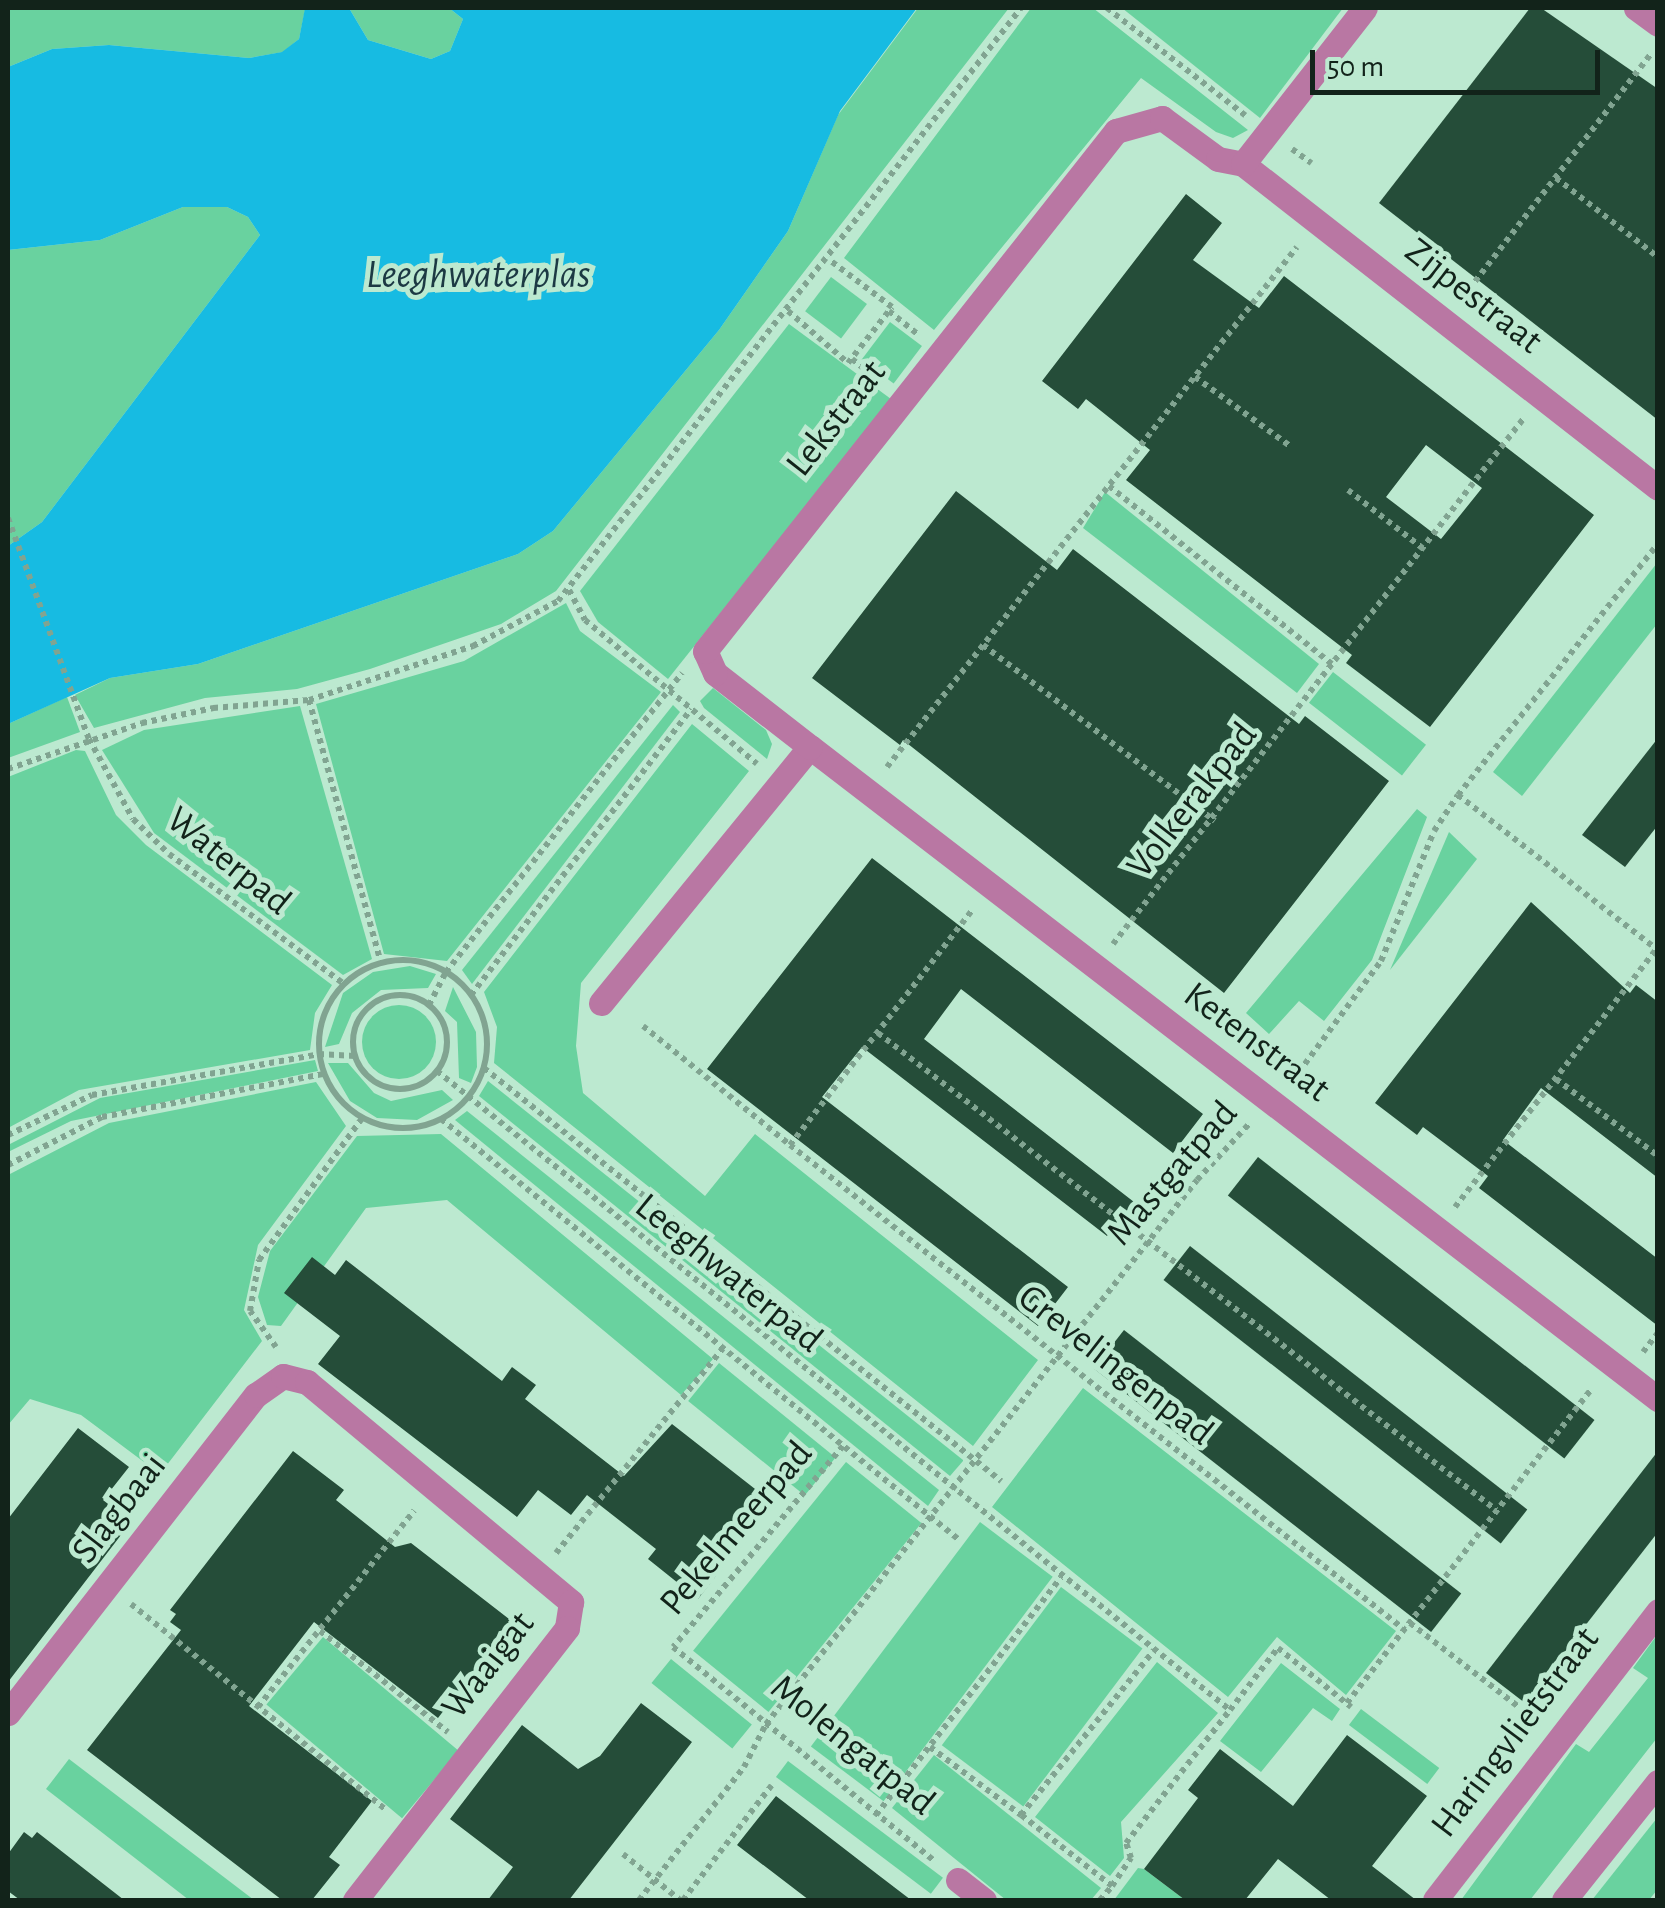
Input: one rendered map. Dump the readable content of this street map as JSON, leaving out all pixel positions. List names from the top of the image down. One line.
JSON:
{"streets":{"street":["Zijpestraat","Lekstraat","Ketenstraat","Slagbaai","Waaigat","Haringvlietstraat"],"path":["Volkerakpad","Waterpad","Mastgatpad","Leeghwaterpad","Grevelingenpad","Pekelmeerpad","Molengatpad"]},"crossings":[["Zijpestraat","Lekstraat"],["Zijpestraat","Volkerakpad"],["Volkerakpad","Ketenstraat"],["Ketenstraat","Mastgatpad"],["Mastgatpad","Leeghwaterpad"],["Mastgatpad","Grevelingenpad"],["Mastgatpad","Molengatpad"],["Grevelingenpad","Haringvlietstraat"],["Slagbaai","Waaigat"],["Pekelmeerpad","Molengatpad"]],"water":["Leeghwaterplas"],"scale_bar":"50 m"}
